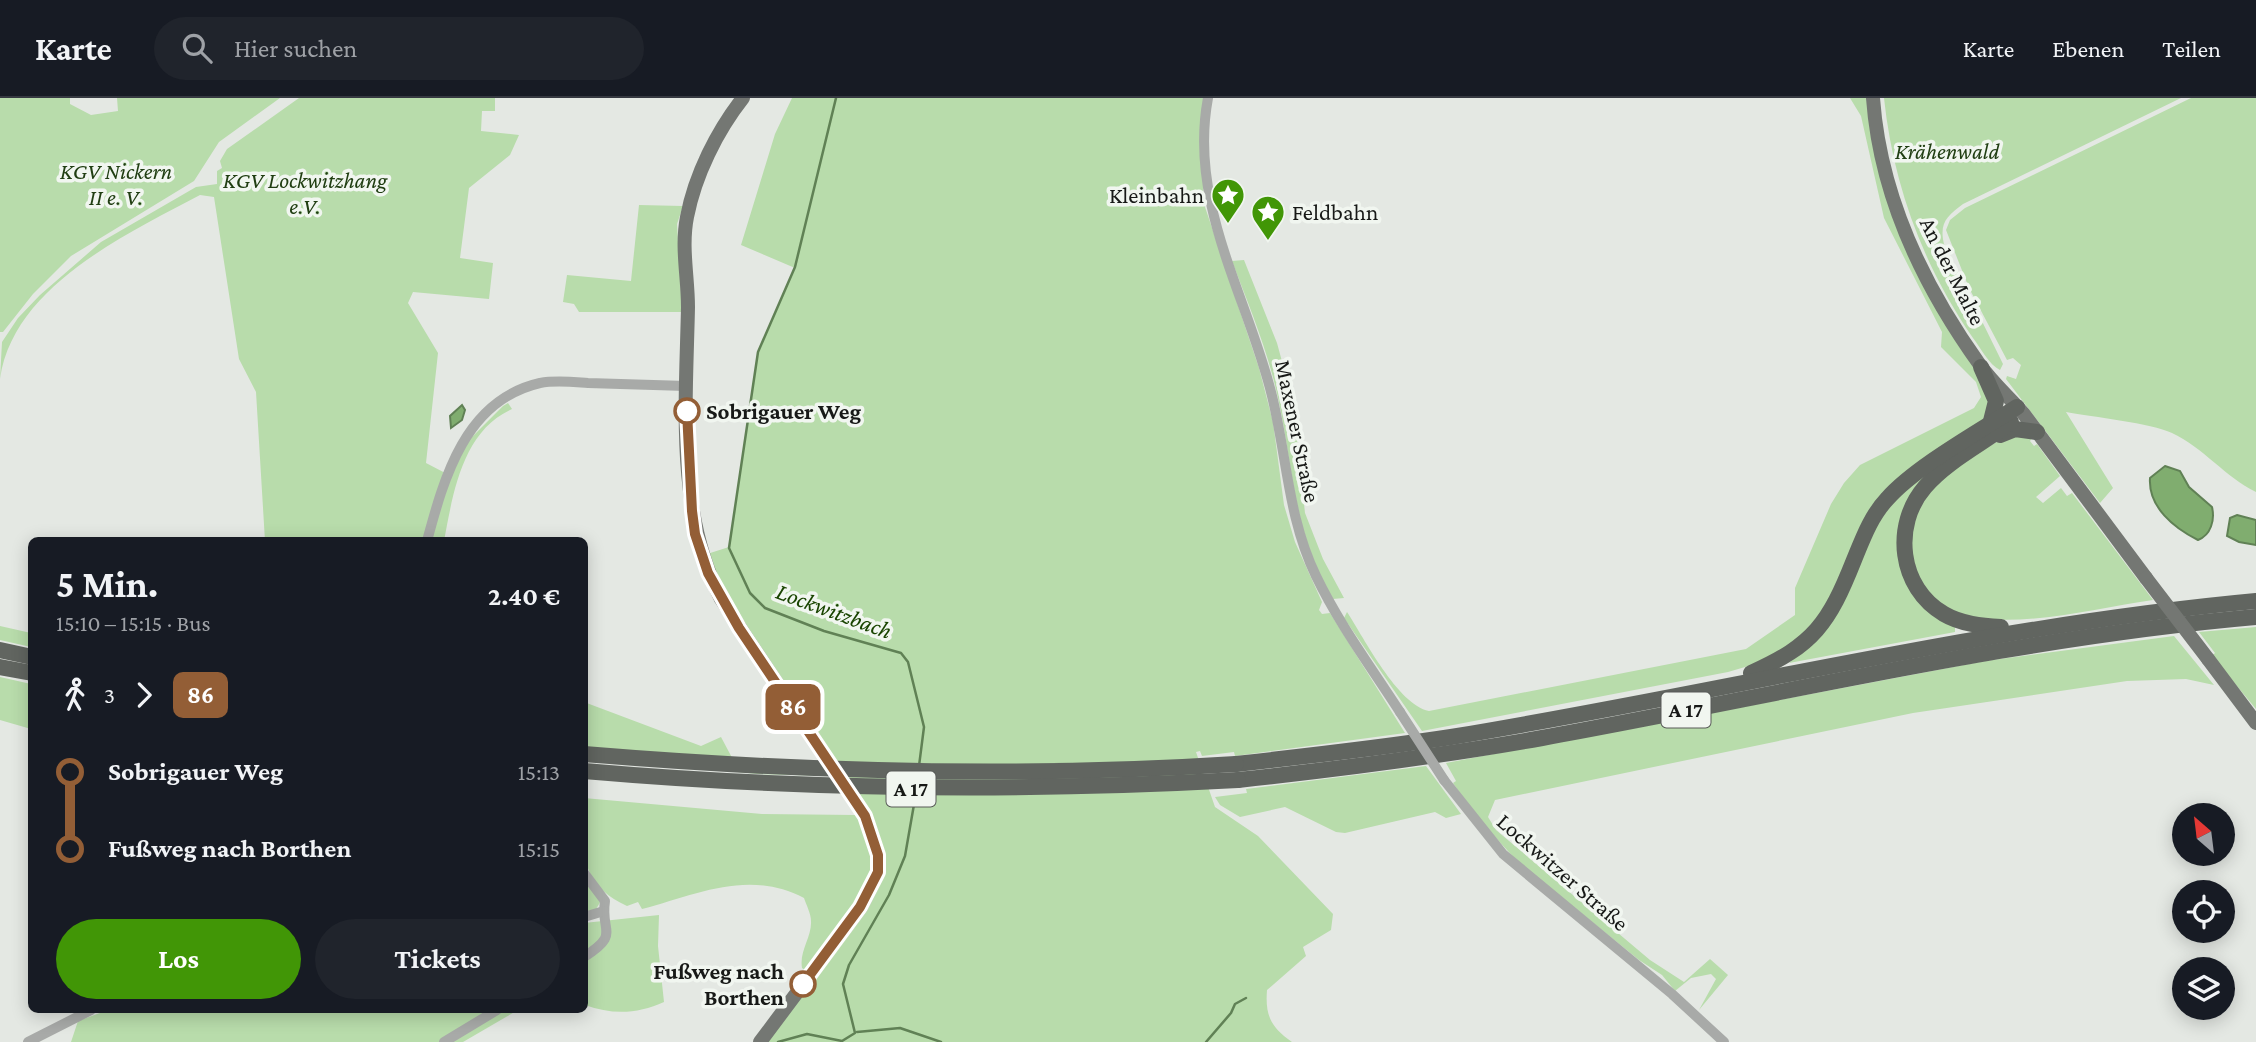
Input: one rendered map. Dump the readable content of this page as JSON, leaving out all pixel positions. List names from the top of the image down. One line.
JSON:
{"streets":{"highway":["A 17"],"main road":["An der Malte"],"street":["Maxener Straße","Lockwitzer Straße"]},"crossings":[["Maxener Straße","Lockwitzer Straße"]],"water":["Lockwitzbach"],"parks":["Krähenwald","KGV Nickern II e. V.","KGV Lockwitzhang e.V."],"places":{"place":["Kleinbahn","Feldbahn"],"other":["Sobrigauer Weg","Fußweg nach Borthen"]},"lines":["bus line 86"],"north":"top left","page":{"header":"Karte","search":"Hier suchen","nav":["Karte","Ebenen","Teilen"],"on_map":"86","heading":["5 Min.","15:10 – 15:15 · Bus","2.40 €"],"legs":["3","86"],"list":[{"name":"Sobrigauer Weg","value":"15:13"},{"name":"Fußweg nach Borthen","value":"15:15"}],"buttons":["Los","Tickets"]}}
